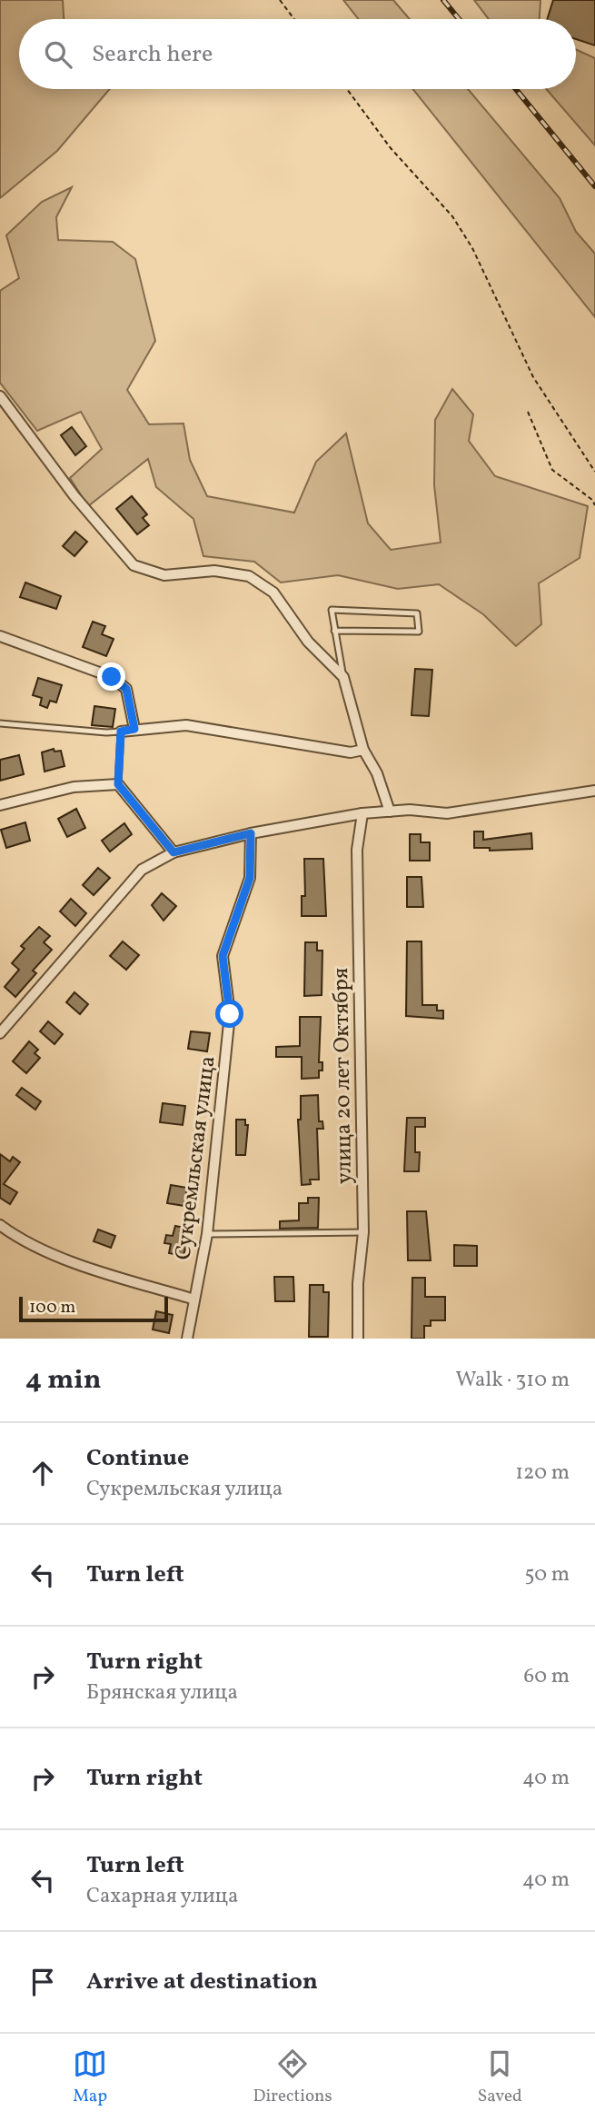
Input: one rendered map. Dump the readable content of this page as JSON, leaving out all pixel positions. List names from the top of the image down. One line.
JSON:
{"streets":{"street":["улица 20 лет Октября","Сукремльская улица"]},"scale_bar":"100 m","page":{"search":"Search here","scale":"100 m","heading":["4 min","Walk · 310 m"],"list":[["Continue","Сукремльская улица","120 m"],["Turn left","50 m"],["Turn right","Брянская улица","60 m"],["Turn right","40 m"],["Turn left","Сахарная улица","40 m"],"Arrive at destination"],"nav":["Map","Directions","Saved"]}}
